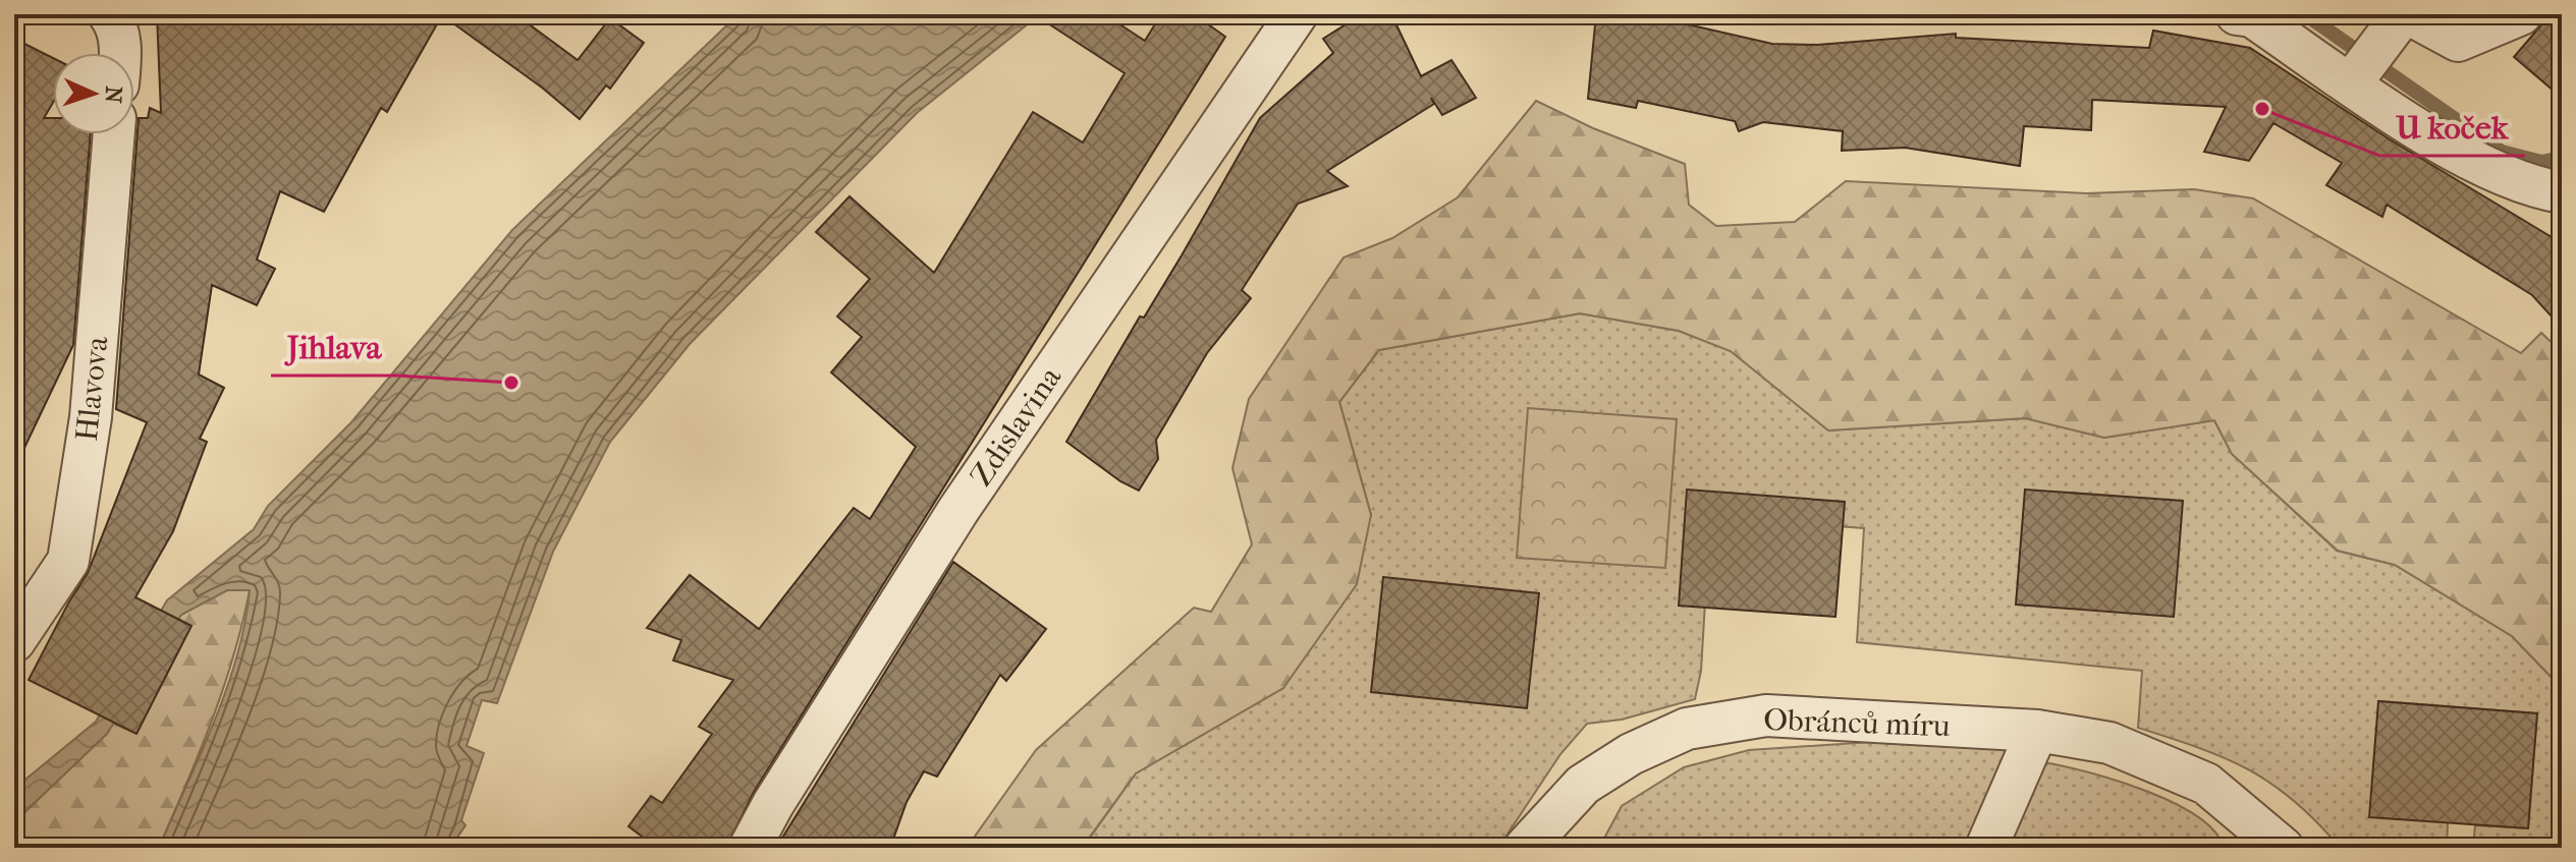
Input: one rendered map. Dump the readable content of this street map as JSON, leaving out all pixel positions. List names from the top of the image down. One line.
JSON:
{"streets":{"street":["Hlavova","Zdislavina","Obránců míru"]},"places":["U koček","Jihlava"],"north":"right"}
